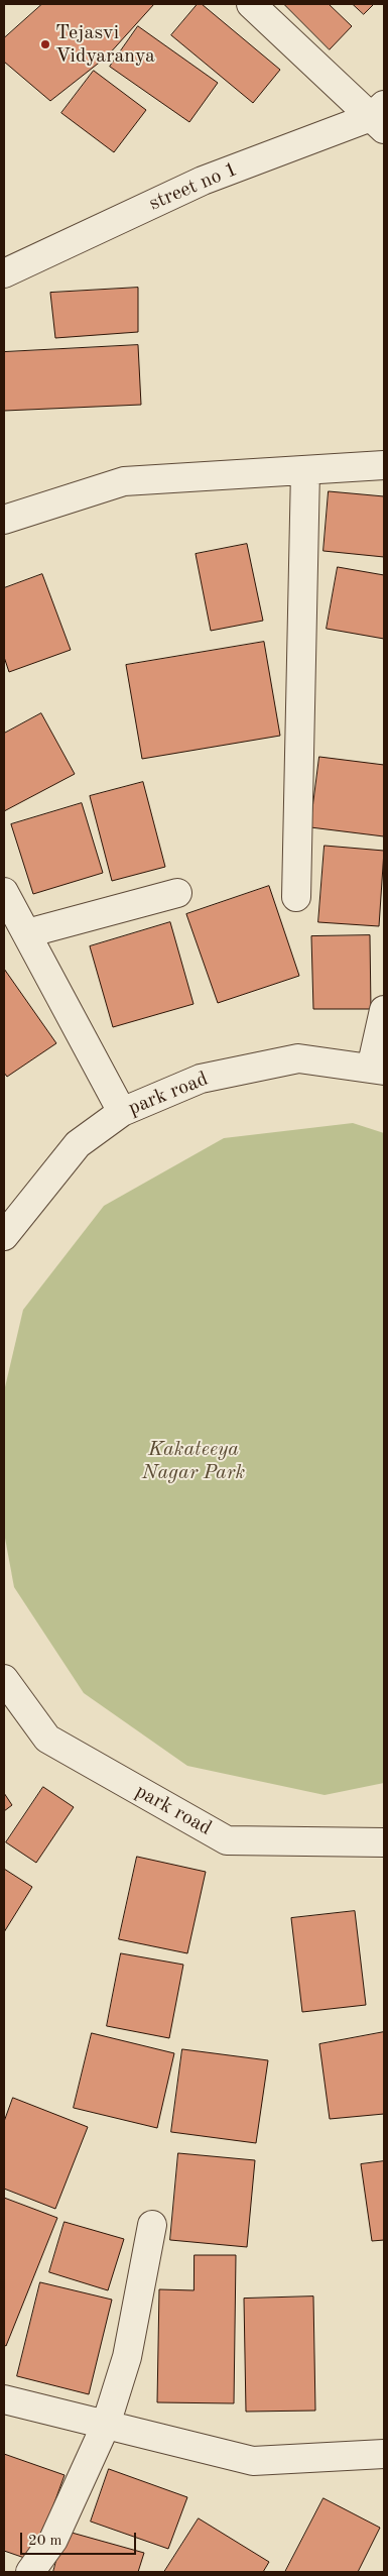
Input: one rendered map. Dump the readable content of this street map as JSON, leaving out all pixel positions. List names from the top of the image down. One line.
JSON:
{"streets":{"street":["street no 1","park road"]},"parks":["Kakateeya Nagar Park"],"places":["Tejasvi Vidyaranya"],"scale_bar":"20 m"}
